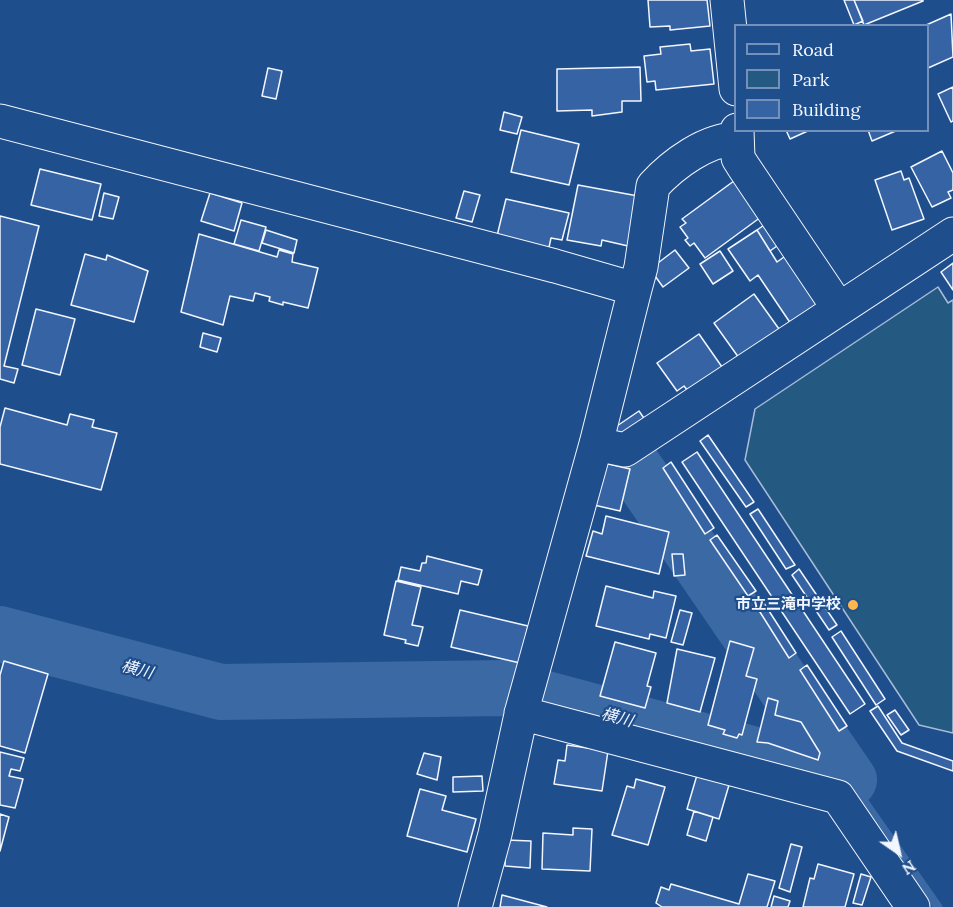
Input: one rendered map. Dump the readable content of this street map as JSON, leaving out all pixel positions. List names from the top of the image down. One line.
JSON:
{"water":["横川"],"places":["市立三滝中学校"],"legend":["Road","Park","Building"],"north":"bottom right"}
